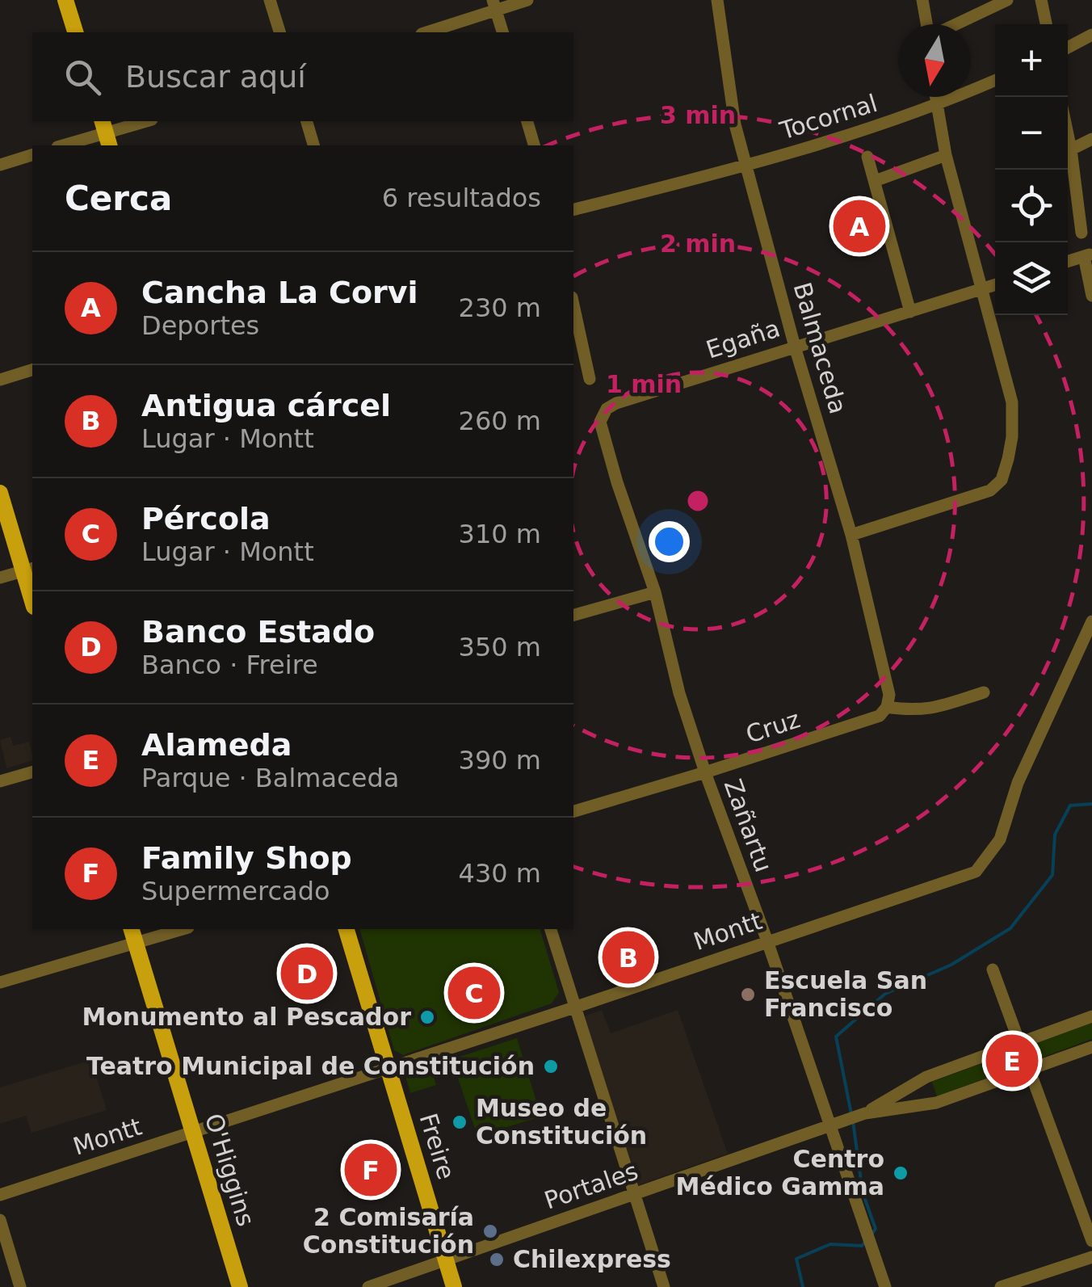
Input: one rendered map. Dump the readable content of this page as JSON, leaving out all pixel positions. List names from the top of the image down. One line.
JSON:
{"streets":{"main road":["Freire","O'Higgins"],"street":["Tocornal","Egaña","Balmaceda","Cruz","Zañartu","Montt","Portales"]},"crossings":[["Tocornal","Balmaceda"],["Egaña","Balmaceda"],["Egaña","Zañartu"],["Balmaceda","Cruz"],["Cruz","Zañartu"],["Zañartu","Montt"],["Zañartu","Portales"],["Montt","Freire"],["Montt","O'Higgins"],["Freire","Portales"]],"places":["Escuela San Francisco","Monumento al Pescador","Teatro Municipal de Constitución","Museo de Constitución","Centro Médico Gamma","2 Comisaría Constitución","Chilexpress"],"north":"bottom","page":{"map_buttons":["+","−"],"search":"Buscar aquí","heading":["Cerca","6 resultados"],"pins":["A","B","D","C","E","F"],"list":[{"mark":"A","name":"Cancha La Corvi","note":"Deportes","value":"230 m"},{"mark":"B","name":"Antigua cárcel","note":"Lugar · Montt","value":"260 m"},{"mark":"C","name":"Pércola","note":"Lugar · Montt","value":"310 m"},{"mark":"D","name":"Banco Estado","note":"Banco · Freire","value":"350 m"},{"mark":"E","name":"Alameda","note":"Parque · Balmaceda","value":"390 m"},{"mark":"F","name":"Family Shop","note":"Supermercado","value":"430 m"}]},"rings":["3 min","2 min","1 min"]}
